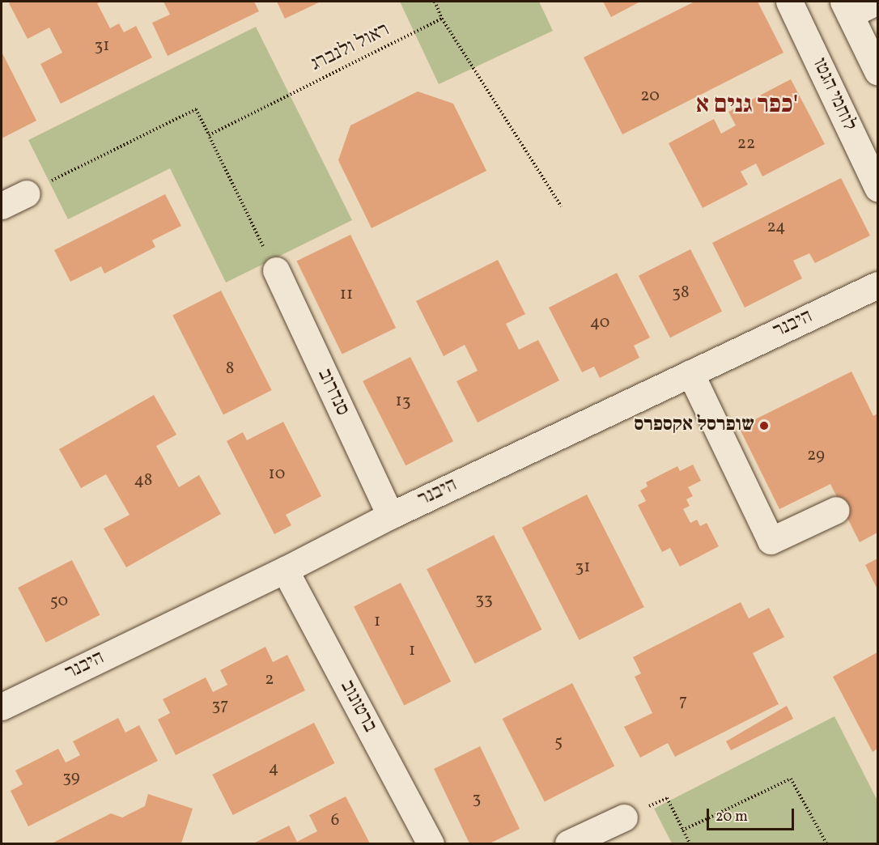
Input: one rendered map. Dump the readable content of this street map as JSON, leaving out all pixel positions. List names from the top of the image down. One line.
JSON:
{"streets":{"street":["לוחמי הגטו","היבנר","סנדרוב","ברטונוב"],"path":["ראול ולנברג"]},"crossings":[["היבנר","סנדרוב"],["היבנר","ברטונוב"]],"districts":["כפר גנים א'"],"places":["שופרסל אקספרס"],"house_numbers":["31","20","22","24","38","11","40","8","13","29","10","48","31","33","50","1","1","2","7","37","5","4","39","3","6"],"scale_bar":"20 m"}
